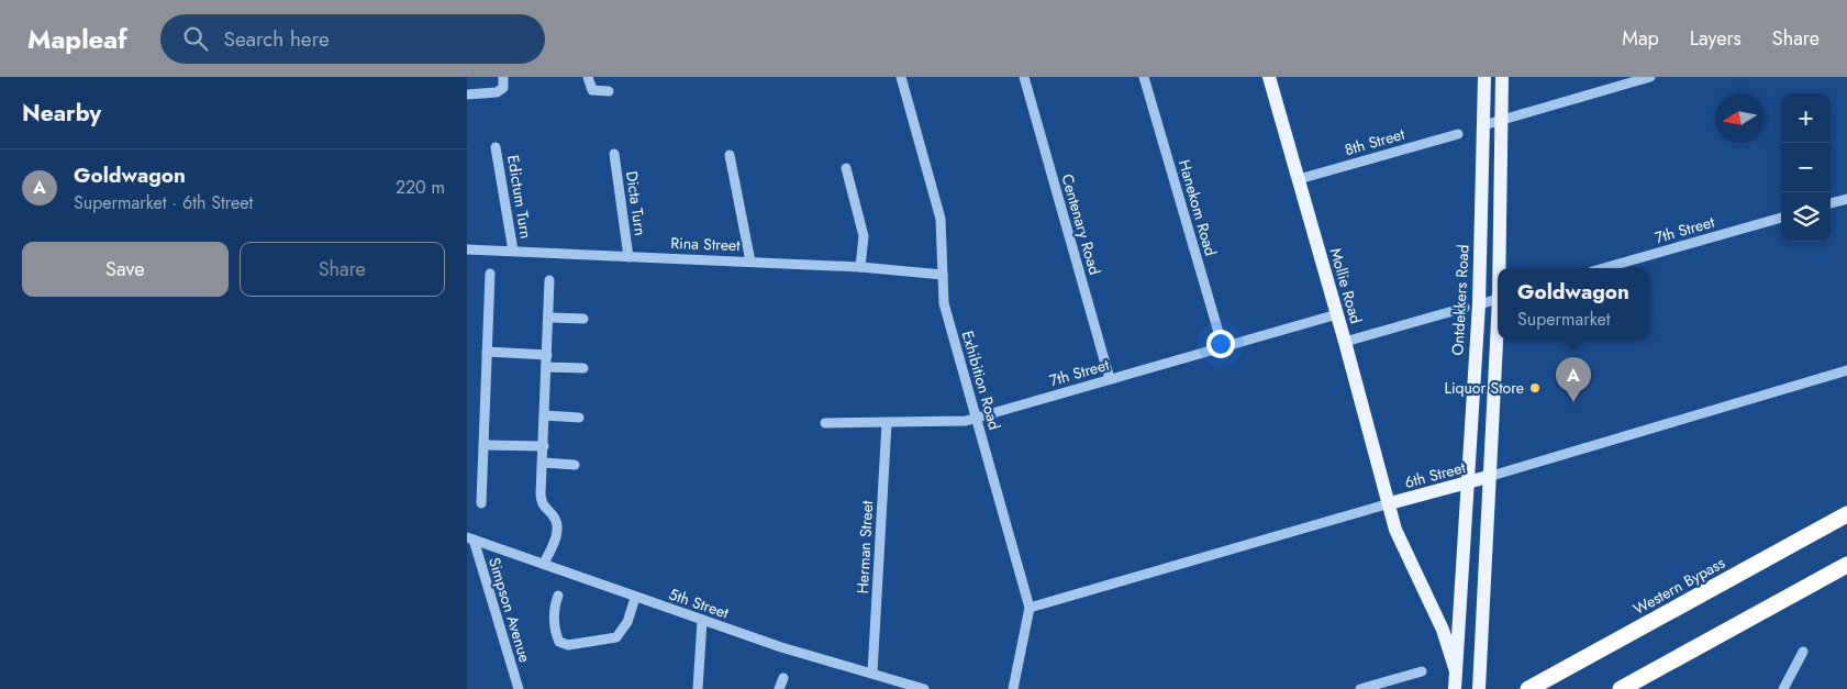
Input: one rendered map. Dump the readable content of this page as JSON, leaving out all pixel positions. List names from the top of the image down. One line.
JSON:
{"streets":{"highway":["Western Bypass"],"main road":["Mollie Road","Ontdekkers Road","6th Street"],"street":["8th Street","Edictum Turn","Dicta Turn","Hanekom Road","Centenary Road","7th Street","Rina Street","Exhibition Road","Herman Street","5th Street","Simpson Avenue"]},"crossings":[["8th Street","Mollie Road"],["Edictum Turn","Rina Street"],["Dicta Turn","Rina Street"],["Hanekom Road","7th Street"],["Centenary Road","7th Street"],["7th Street","Mollie Road"],["7th Street","Exhibition Road"],["7th Street","Herman Street"],["Rina Street","Exhibition Road"],["Mollie Road","Ontdekkers Road"],["Mollie Road","6th Street"],["Ontdekkers Road","6th Street"],["Exhibition Road","6th Street"],["Herman Street","5th Street"],["5th Street","Simpson Avenue"]],"places":["Liquor Store"],"north":"left","page":{"header":"Mapleaf","search":"Search here","nav":["Map","Layers","Share"],"heading":"Nearby","map_buttons":["+","−"],"list":[{"mark":"A","name":"Goldwagon","note":"Supermarket · 6th Street","value":"220 m"}],"buttons":["Save","Share"],"popup":["Goldwagon","Supermarket"],"pins":"A"}}
